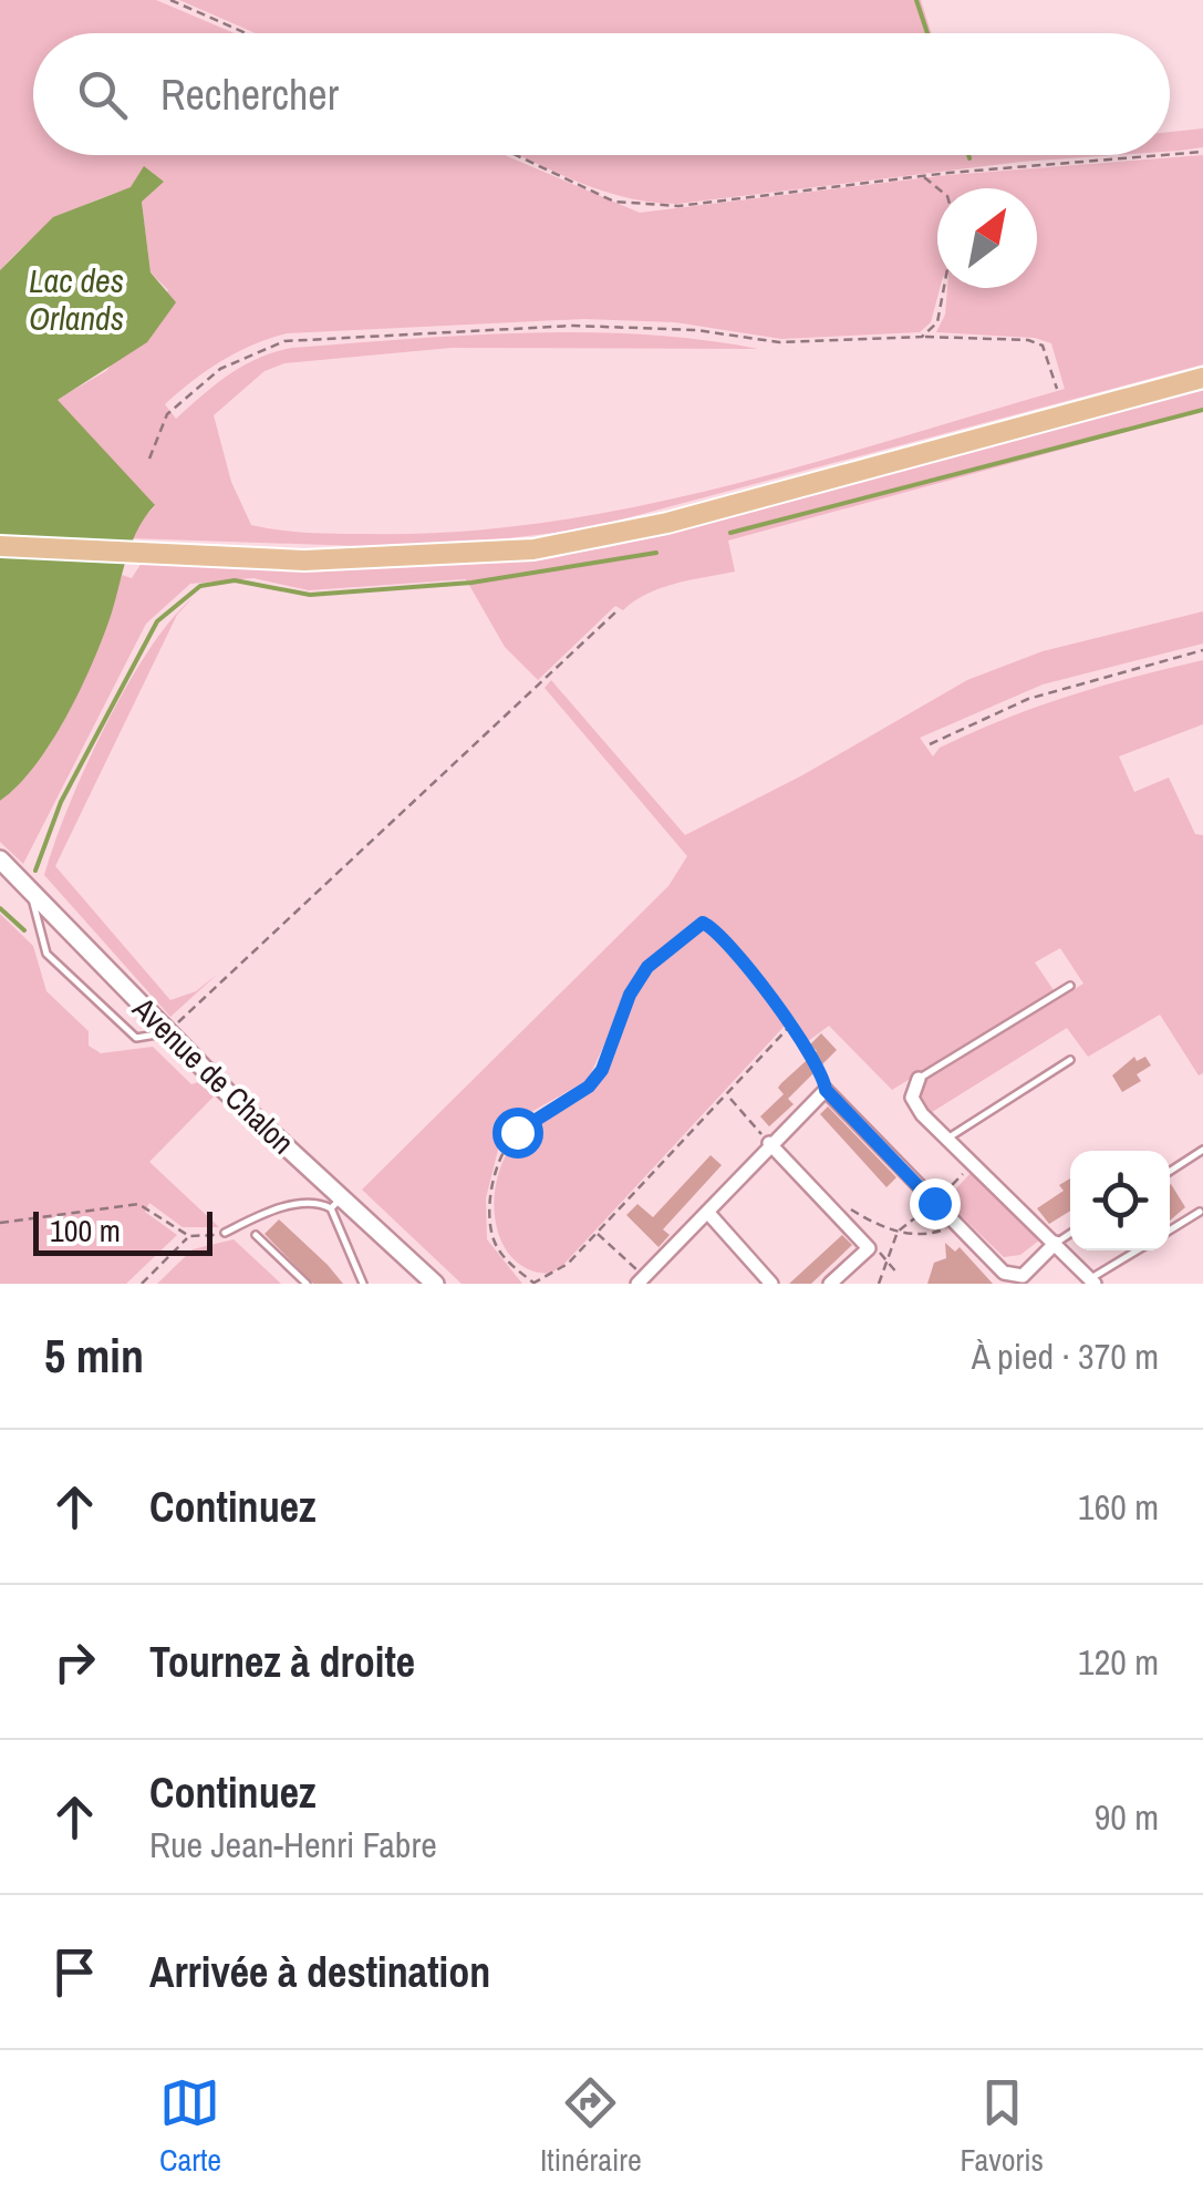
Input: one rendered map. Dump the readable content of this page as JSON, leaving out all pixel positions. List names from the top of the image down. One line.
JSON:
{"streets":{"main road":["Avenue de Chalon"]},"water":["Lac des Orlands"],"scale_bar":"100 m","north":"top right","page":{"search":"Rechercher","scale":"100 m","heading":["5 min","À pied · 370 m"],"list":[["Continuez","160 m"],["Tournez à droite","120 m"],["Continuez","Rue Jean-Henri Fabre","90 m"],"Arrivée à destination"],"nav":["Carte","Itinéraire","Favoris"]}}
